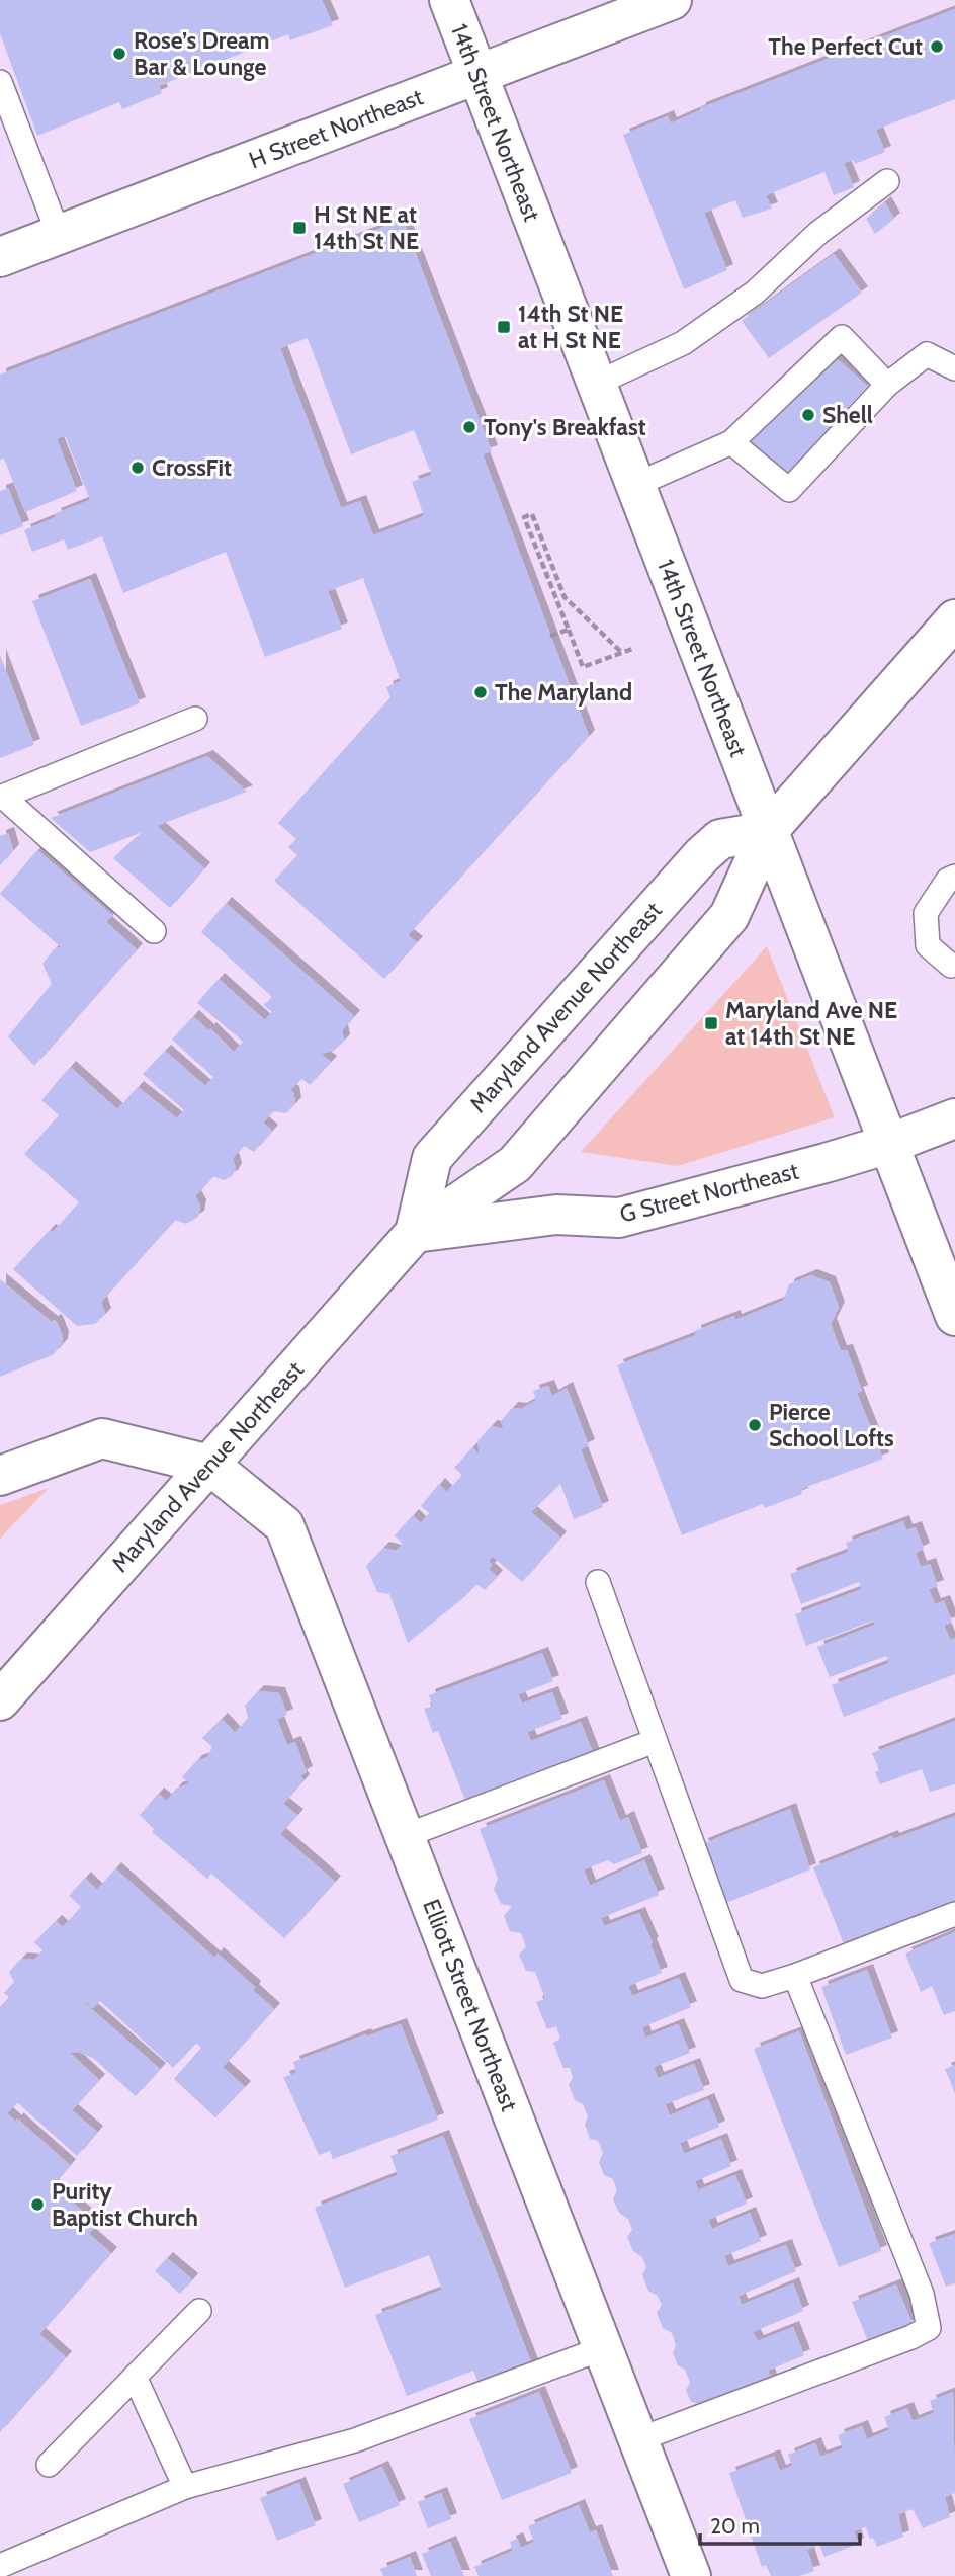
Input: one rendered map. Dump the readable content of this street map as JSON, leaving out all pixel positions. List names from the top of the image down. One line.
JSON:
{"streets":{"street":["14th Street Northeast","H Street Northeast","Maryland Avenue Northeast","G Street Northeast","Elliott Street Northeast"]},"crossings":[["14th Street Northeast","H Street Northeast"],["14th Street Northeast","Maryland Avenue Northeast"],["14th Street Northeast","G Street Northeast"],["Maryland Avenue Northeast","G Street Northeast"],["Maryland Avenue Northeast","Elliott Street Northeast"]],"places":{"other":["The Perfect Cut","Rose’s Dream Bar & Lounge","Shell","Tony's Breakfast","CrossFit","The Maryland","Pierce School Lofts","Purity Baptist Church"],"transit":["H St NE at 14th St NE","14th St NE at H St NE","Maryland Ave NE at 14th St NE"]},"scale_bar":"20 m"}
